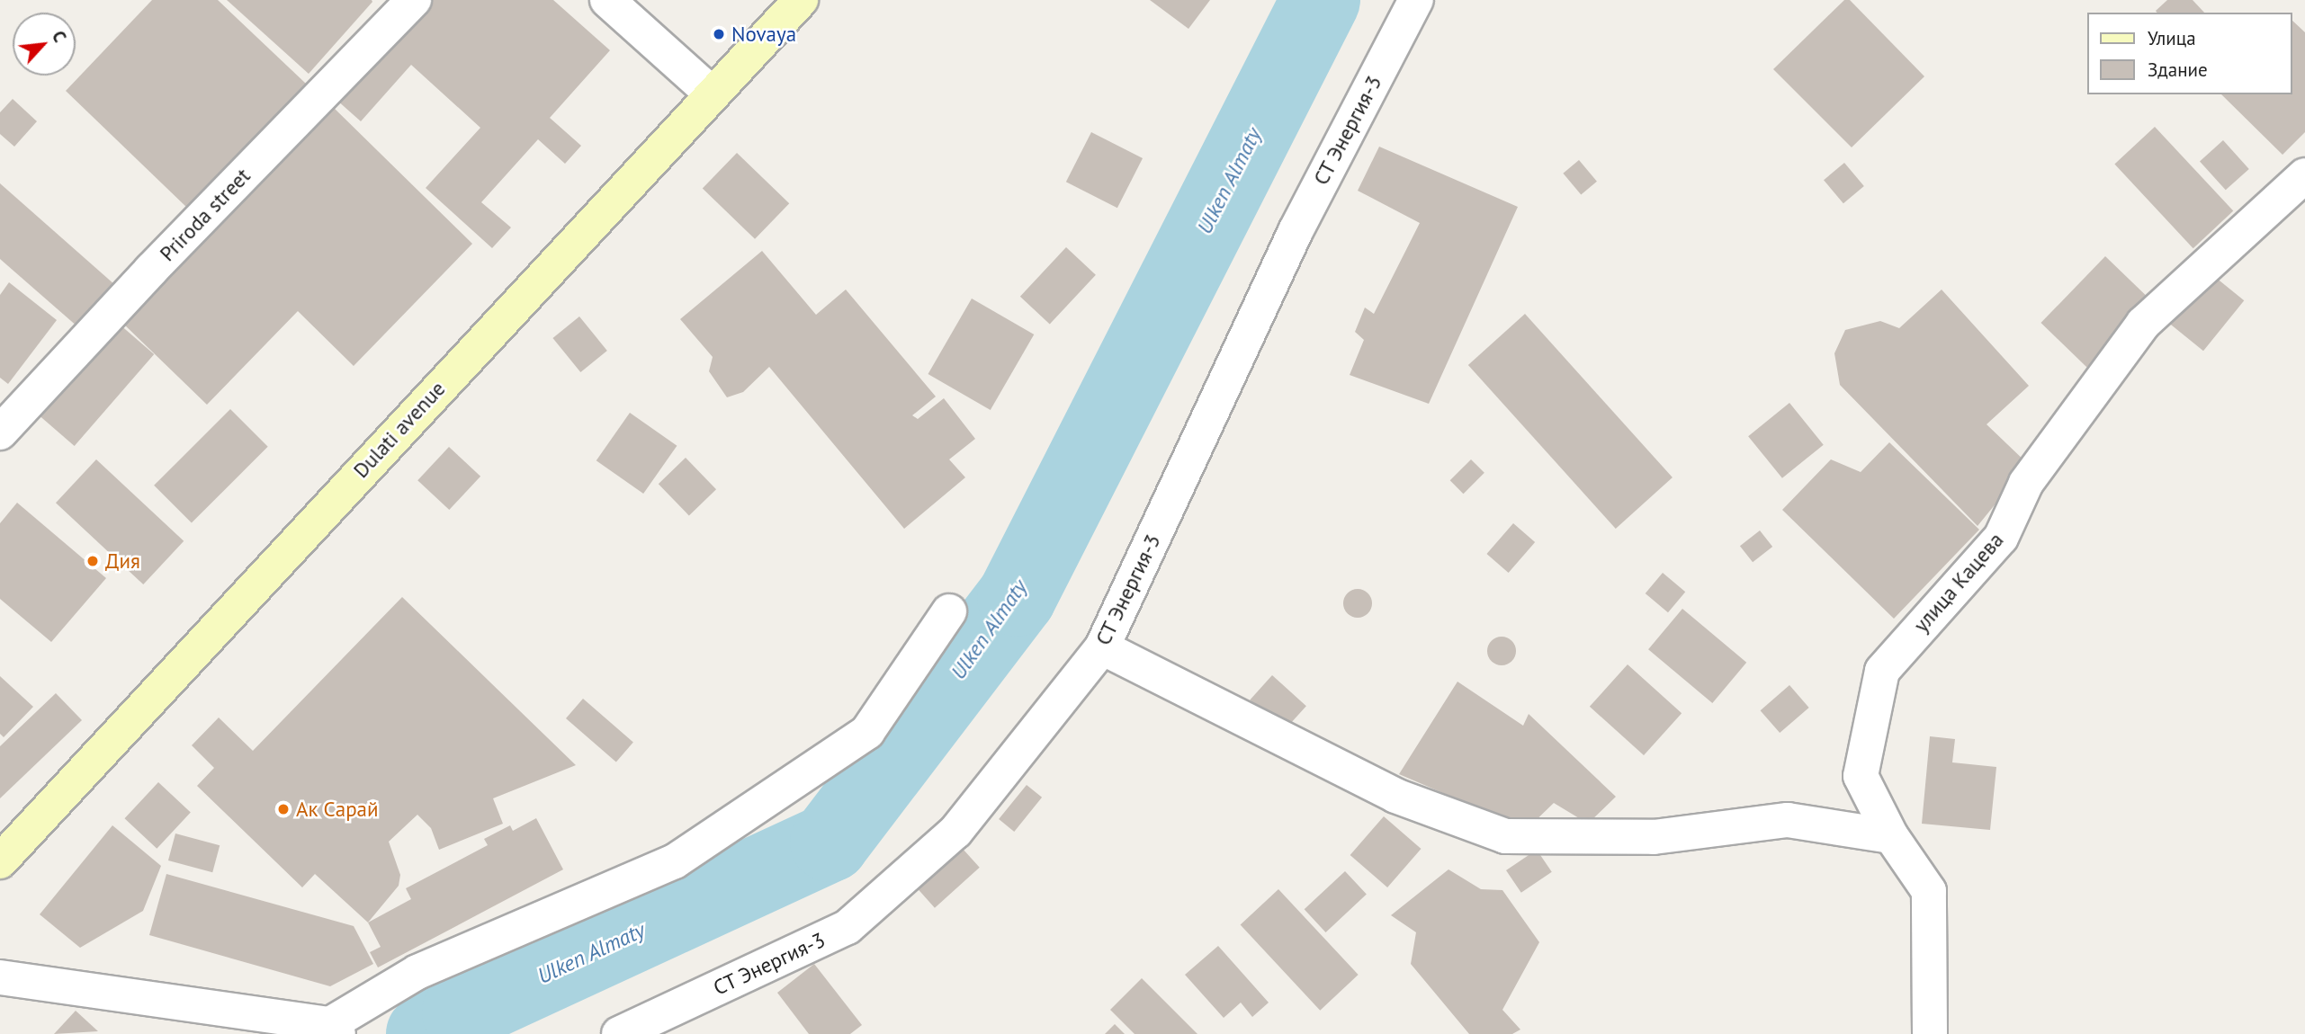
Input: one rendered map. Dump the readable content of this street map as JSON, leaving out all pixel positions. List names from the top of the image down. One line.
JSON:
{"streets":{"main road":["Dulati avenue"],"street":["СТ Энергия-3","Priroda street","улица Кацева"]},"water":["Ulken Almaty"],"places":["Novaya","Дия","Ак Сарай"],"legend":["Улица","Здание"],"north":"top right"}
